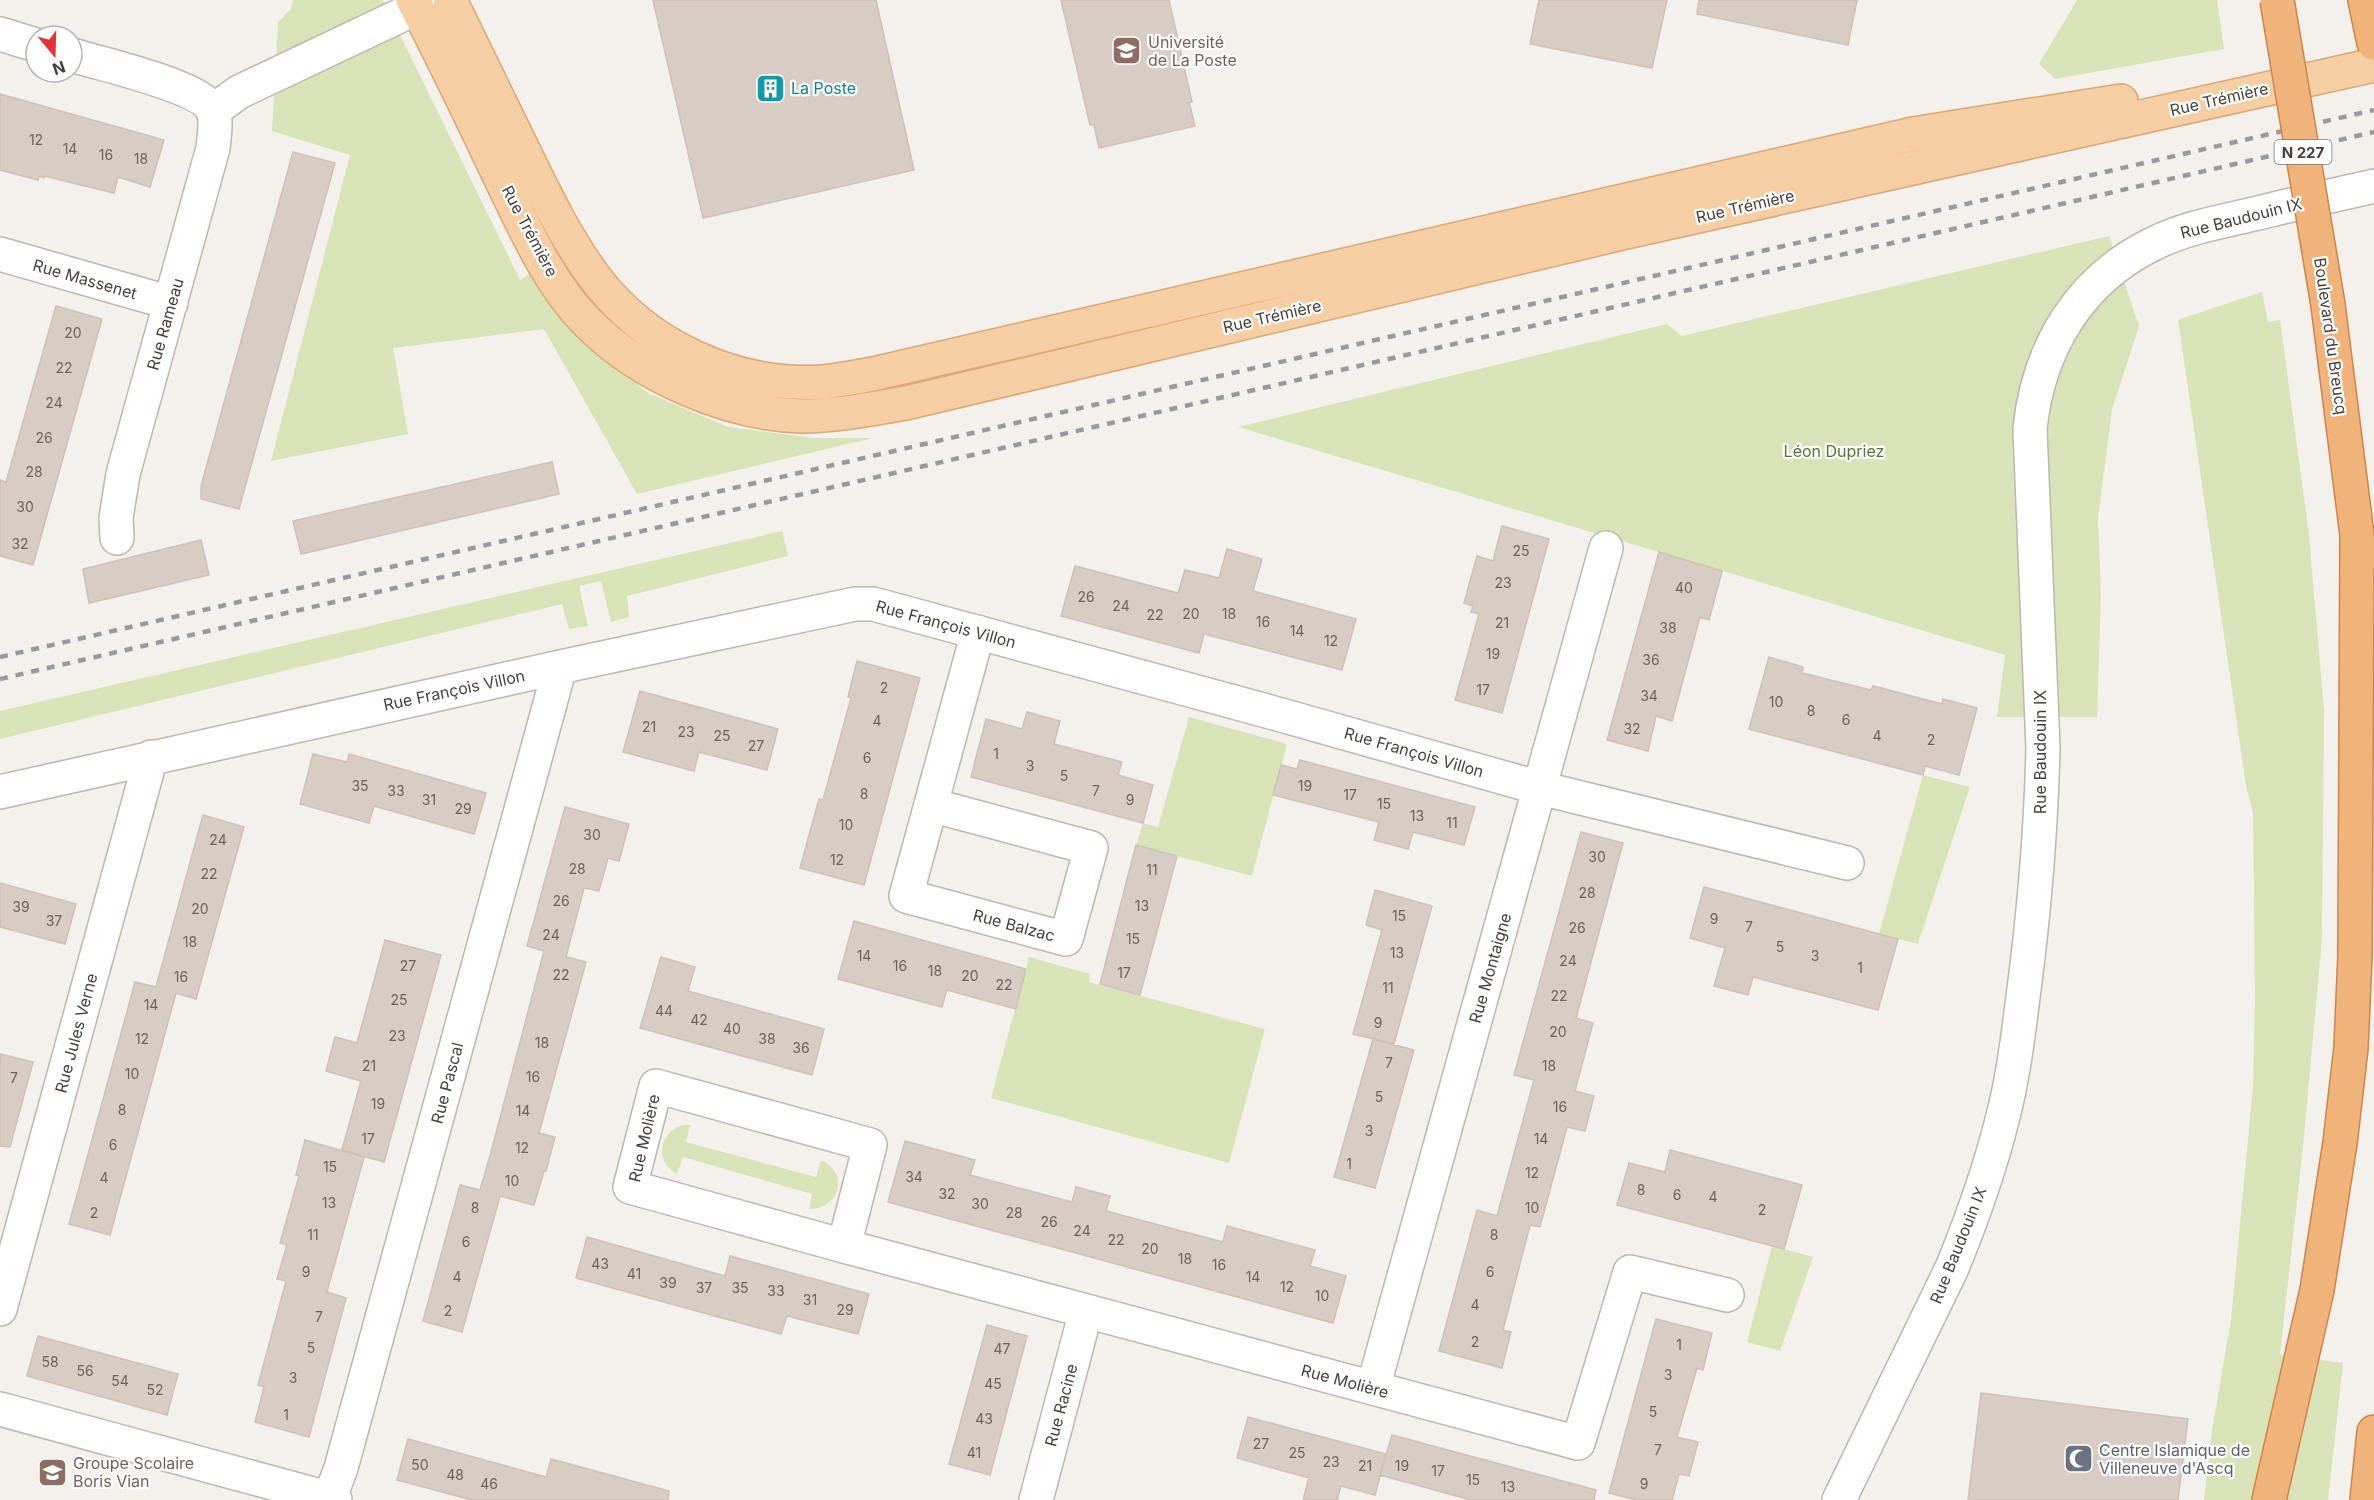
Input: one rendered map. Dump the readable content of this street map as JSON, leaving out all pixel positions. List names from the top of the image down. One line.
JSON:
{"streets":{"highway":["N 227","Boulevard du Breucq"],"main road":["Rue Trémière"],"street":["Rue Baudouin IX","Rue Massenet","Rue Rameau","Rue François Villon","Rue Balzac","Rue Montaigne","Rue Jules Verne","Rue Pascal","Rue Molière","Rue Racine"]},"crossings":[["Rue Massenet","Rue Rameau"],["Rue François Villon","Rue Balzac"],["Rue François Villon","Rue Montaigne"],["Rue François Villon","Rue Jules Verne"],["Rue François Villon","Rue Pascal"],["Rue Montaigne","Rue Molière"],["Rue Molière","Rue Racine"]],"parks":["Léon Dupriez"],"places":{"school or university":["Université de La Poste","Groupe Scolaire Boris Vian"],"building":["La Poste"],"mosque":["Centre Islamique de Villeneuve d'Ascq"]},"house_numbers":["12","14","16","18","20","22","24","26","28","30","32","25","23","40","26","24","20","18","22","16","21","38","14","12","19","36","2","17","34","10","8","6","4","21","32","23","25","4","2","27","1","6","3","5","35","19","33","7","8","17","31","9","15","29","13","11","10","30","24","30","12","28","11","22","28","26","13","39","20","15","9","37","7","26","24","15","18","5","13","14","3","24","27","16","1","18","17","22","20","16","22","11","22","25","14","44","42","9","40","20","23","12","38","18","36","7","21","18","10","16","7","5","19","16","8","14","3","17","14","6","12","1","15","12","34","4","10","8","32","6","4","13","30","8","10","2","2","28","26","24","11","8","22","6","20","18","43","16","9","6","41","4","14","39","12","37","35","33","10","31","4","29","2","7","2","1","5","47","58","56","3","3","54","45","52","5","1","43","27","7","41","25","23","50","21","19","17","48","15","46","9","13"],"north":"bottom"}
